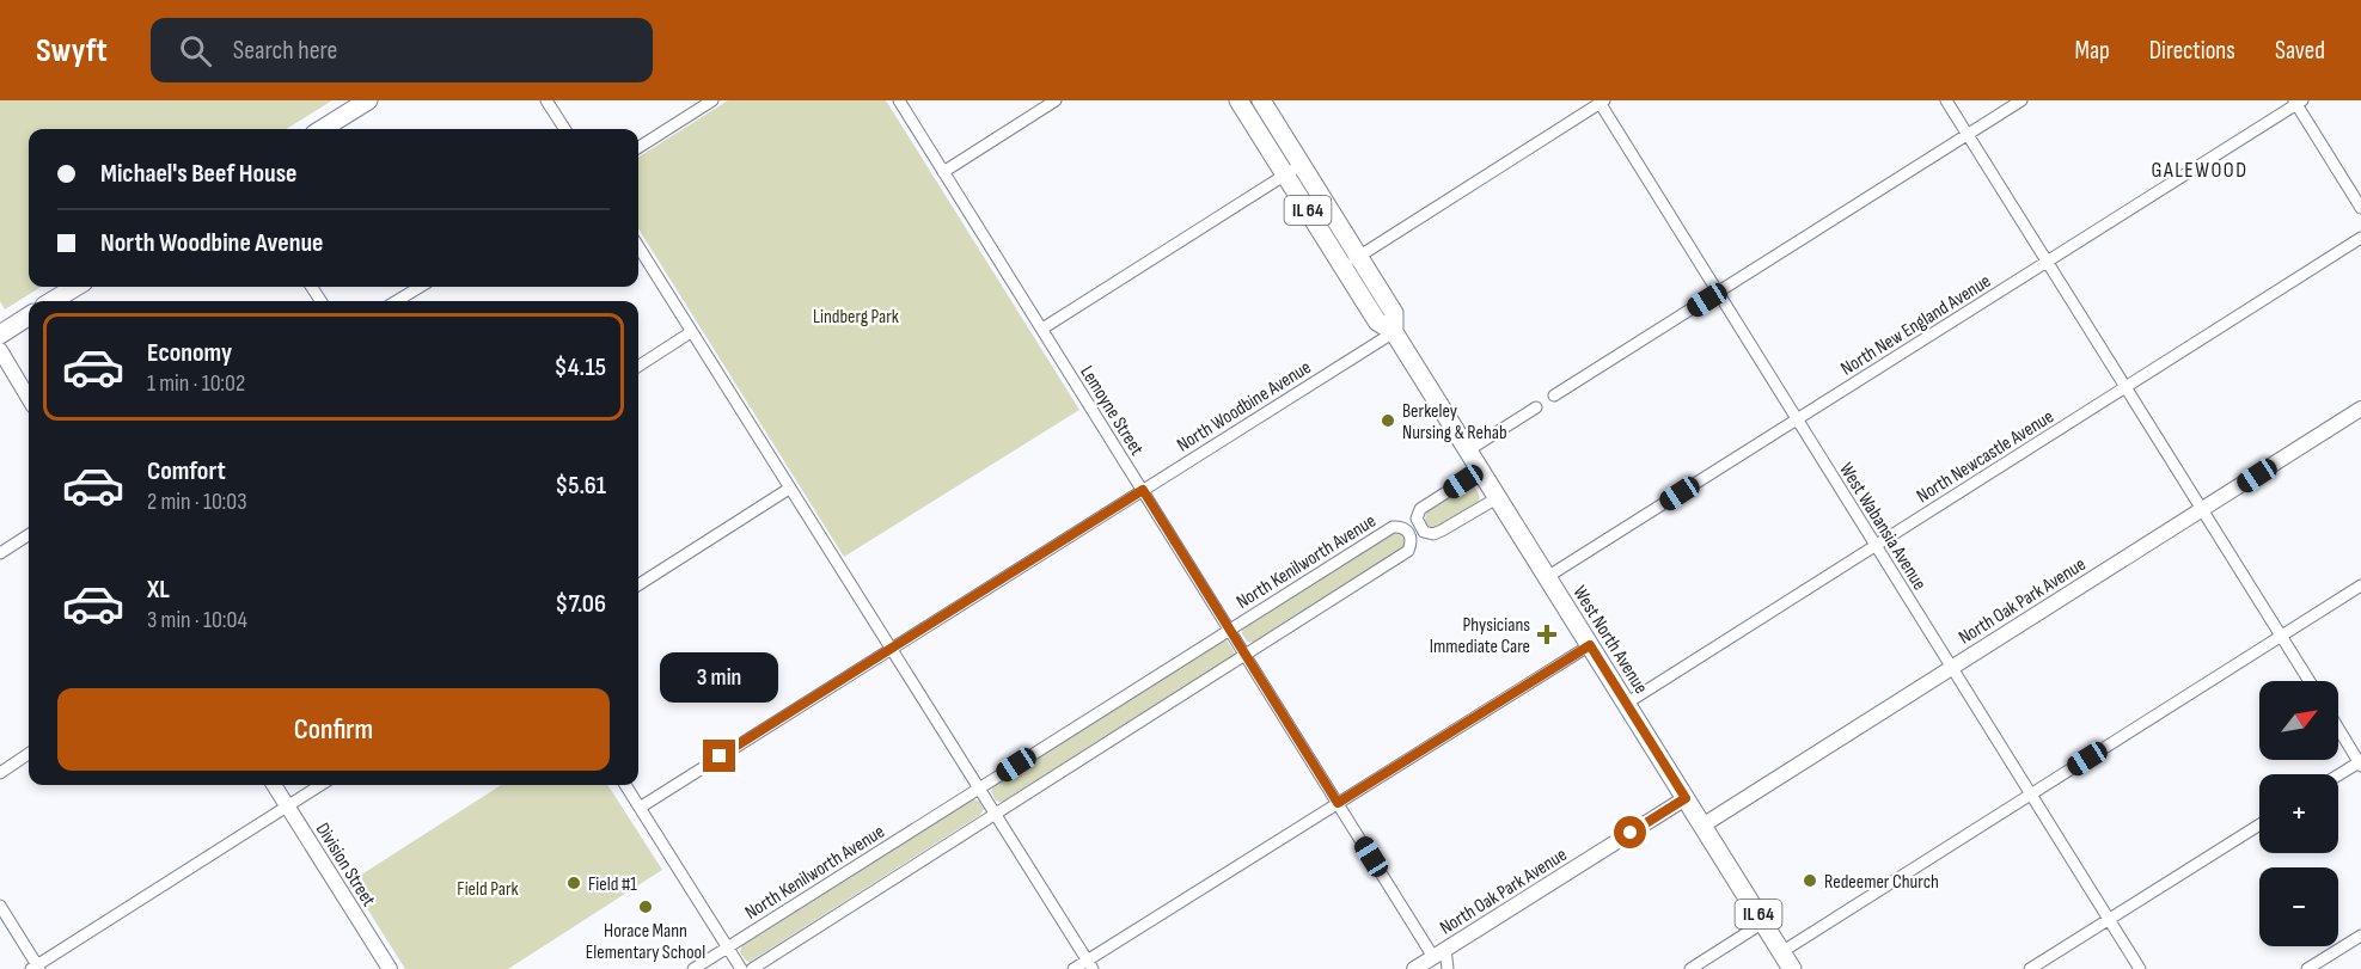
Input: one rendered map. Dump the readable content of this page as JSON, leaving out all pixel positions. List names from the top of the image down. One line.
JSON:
{"streets":{"main road":["IL 64","West North Avenue"],"street":["North New England Avenue","North Woodbine Avenue","Lemoyne Street","North Newcastle Avenue","West Wabansia Avenue","North Kenilworth Avenue","North Oak Park Avenue","Division Street"]},"crossings":[["North New England Avenue","West Wabansia Avenue"],["North New England Avenue","West North Avenue"],["North Woodbine Avenue","Lemoyne Street"],["North Woodbine Avenue","West North Avenue"],["Lemoyne Street","North Kenilworth Avenue"],["Lemoyne Street","North Oak Park Avenue"],["North Newcastle Avenue","West Wabansia Avenue"],["North Newcastle Avenue","West North Avenue"],["West Wabansia Avenue","North Oak Park Avenue"],["North Oak Park Avenue","West North Avenue"]],"districts":["GALEWOOD"],"parks":["Lindberg Park","Field Park"],"places":{"other":["Berkeley Nursing & Rehab","Redeemer Church","Field #1","Horace Mann Elementary School"],"health":["Physicians Immediate Care"]},"north":"top right","page":{"header":"Swyft","search":"Search here","nav":["Map","Directions","Saved"],"banner":["Michael's Beef House","North Woodbine Avenue"],"list":[{"name":"Economy","note":"1 min · 10:02","value":"$4.15"},{"name":"Comfort","note":"2 min · 10:03","value":"$5.61"},{"name":"XL","note":"3 min · 10:04","value":"$7.06"}],"bubble":"3 min","buttons":"Confirm","map_buttons":["+","−"]}}
